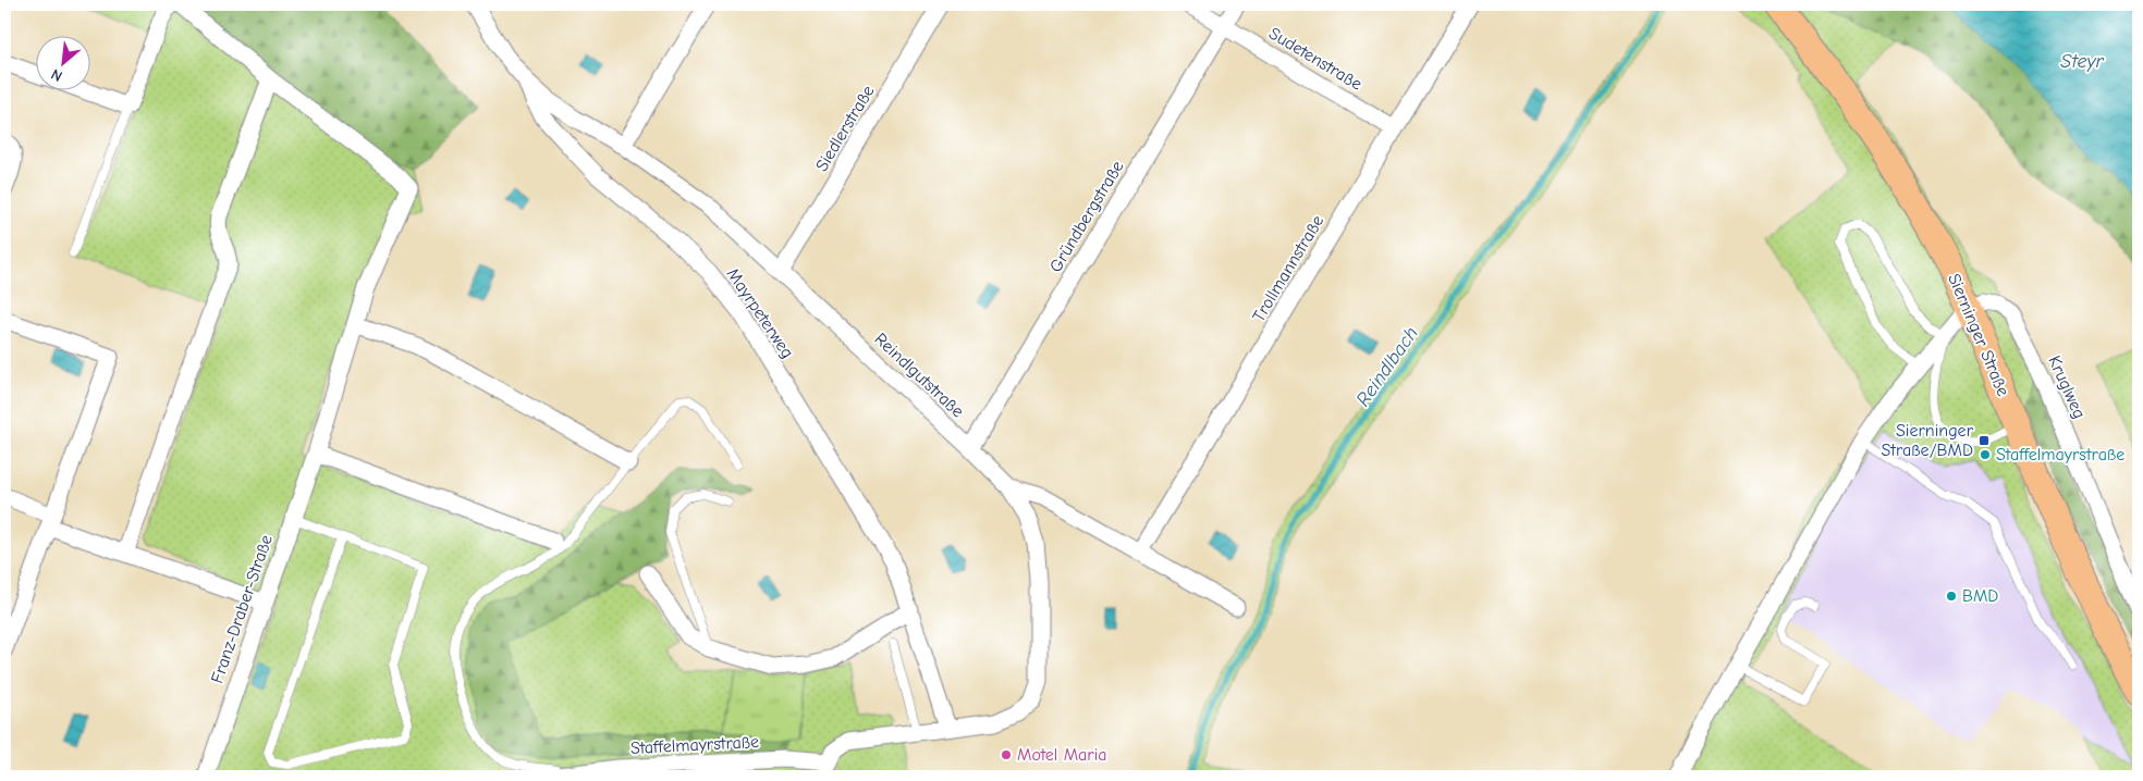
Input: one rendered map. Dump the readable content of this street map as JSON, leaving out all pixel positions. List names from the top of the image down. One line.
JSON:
{"streets":{"main road":["Sierninger Straße"],"street":["Sudetenstraße","Siedlerstraße","Gründbergstraße","Trollmannstraße","Mayrpeterweg","Reindlgutstraße","Kruglweg","Franz-Draber-Straße","Staffelmayrstraße"]},"crossings":[["Sudetenstraße","Gründbergstraße"],["Sudetenstraße","Trollmannstraße"],["Siedlerstraße","Reindlgutstraße"],["Gründbergstraße","Reindlgutstraße"],["Mayrpeterweg","Reindlgutstraße"],["Sierninger Straße","Kruglweg"],["Reindlgutstraße","Staffelmayrstraße"]],"water":["Steyr","Reindlbach"],"places":{"transit":["Sierninger Straße/BMD"],"other":["Staffelmayrstraße","BMD","Motel Maria"]},"north":"bottom left"}
